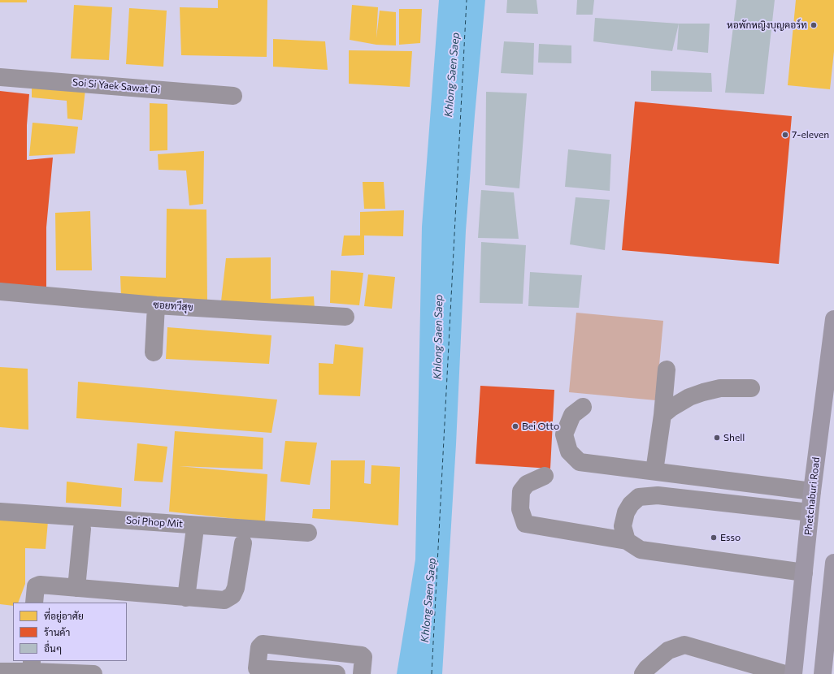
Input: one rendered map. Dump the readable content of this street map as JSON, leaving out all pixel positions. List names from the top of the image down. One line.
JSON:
{"streets":{"main road":["Phetchaburi Road"],"street":["Soi Si Yaek Sawat Di","ซอยทวีสุข","Soi Phop Mit"]},"water":["Khlong Saen Saep"],"places":["หอพักหญิงบุญคอร์ท","7-eleven","Bei Otto","Shell","Esso"],"legend":["ที่อยู่อาศัย","ร้านค้า","อื่นๆ"]}
